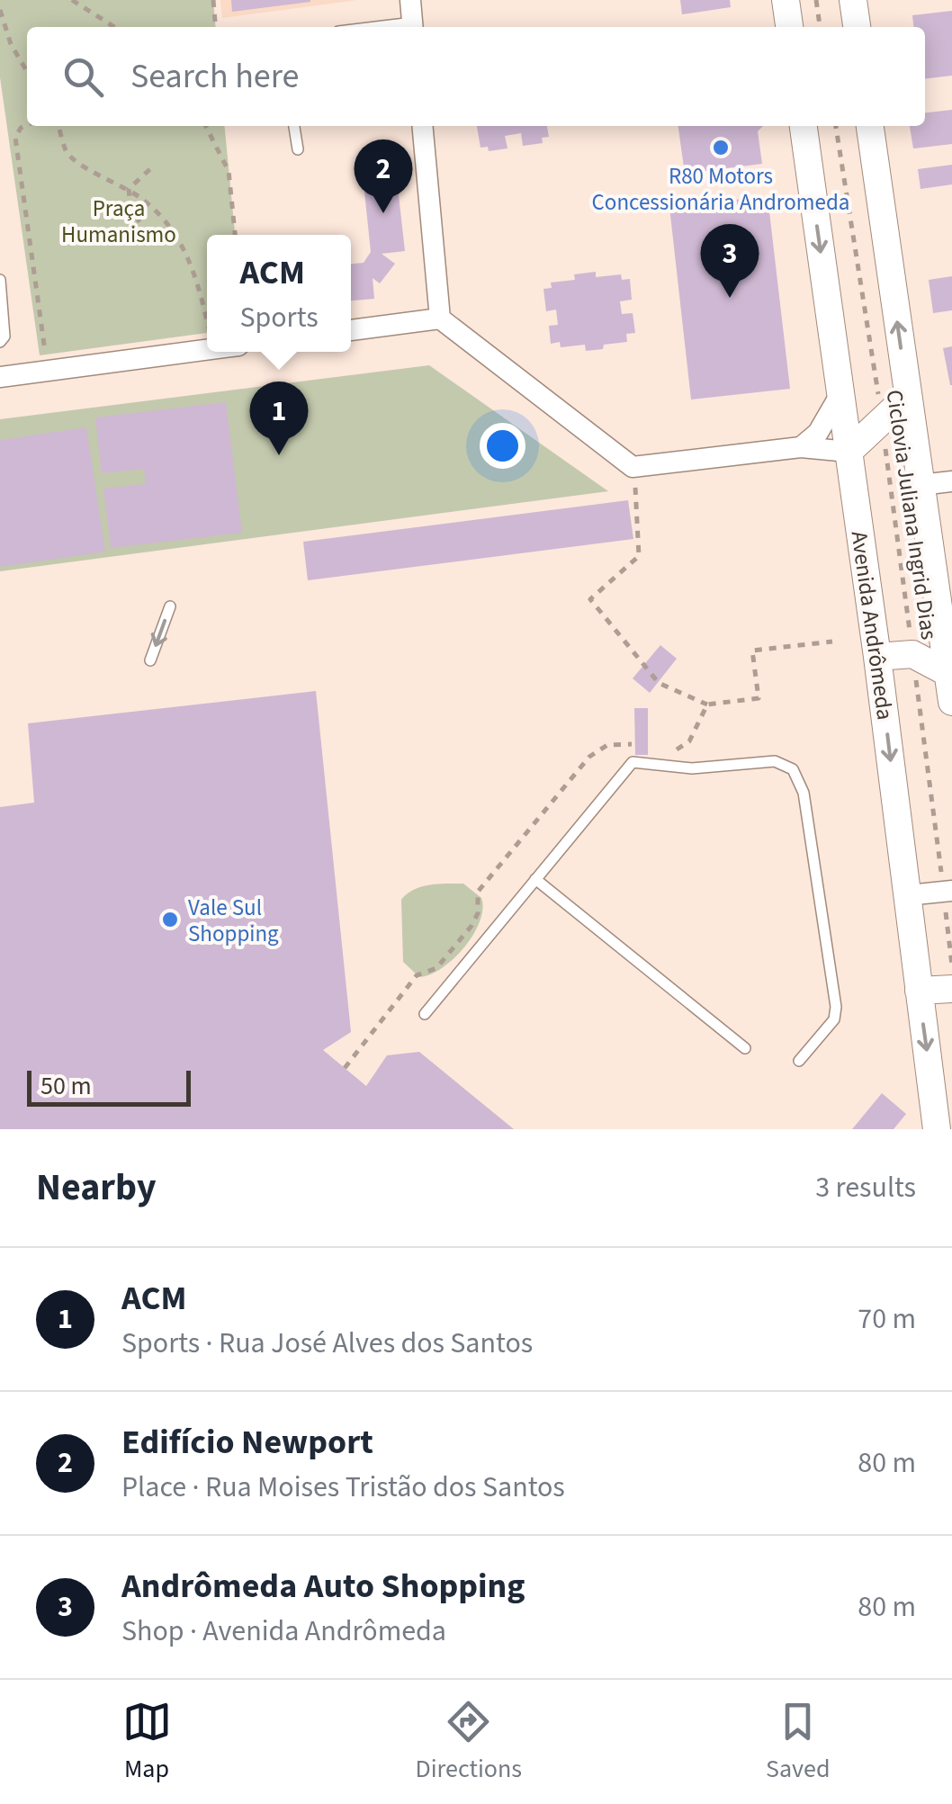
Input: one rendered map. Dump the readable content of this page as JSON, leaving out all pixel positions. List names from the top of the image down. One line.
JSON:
{"streets":{"main road":["Avenida Andrômeda"],"path":["Ciclovia Juliana Ingrid Dias"]},"parks":["Praça Humanismo"],"places":["R80 Motors Concessionária Andromeda","Vale Sul Shopping"],"scale_bar":"50 m","page":{"search":"Search here","pins":["2","3","1"],"popup":["ACM","Sports"],"scale":"50 m","heading":["Nearby","3 results"],"list":[{"mark":"1","name":"ACM","note":"Sports · Rua José Alves dos Santos","value":"70 m"},{"mark":"2","name":"Edifício Newport","note":"Place · Rua Moises Tristão dos Santos","value":"80 m"},{"mark":"3","name":"Andrômeda Auto Shopping","note":"Shop · Avenida Andrômeda","value":"80 m"}],"nav":["Map","Directions","Saved"]}}
